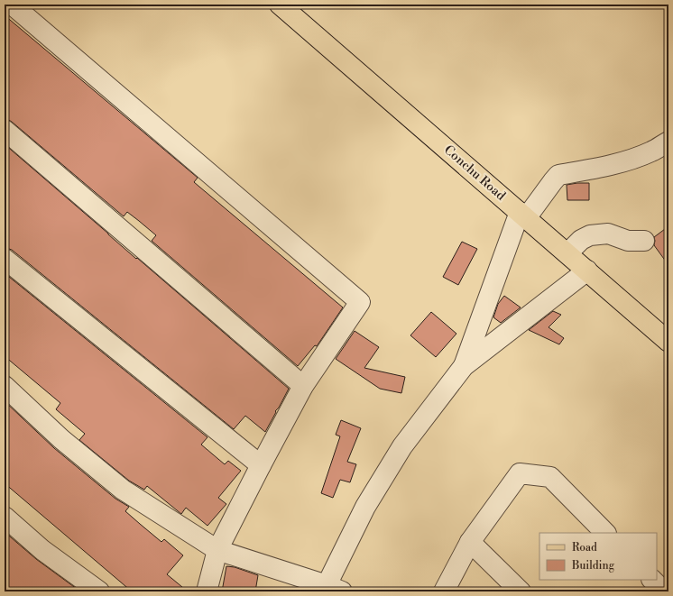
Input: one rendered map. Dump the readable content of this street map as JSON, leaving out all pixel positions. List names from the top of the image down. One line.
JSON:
{"streets":{"main road":["Conchu Road"]},"legend":["Road","Building"]}
